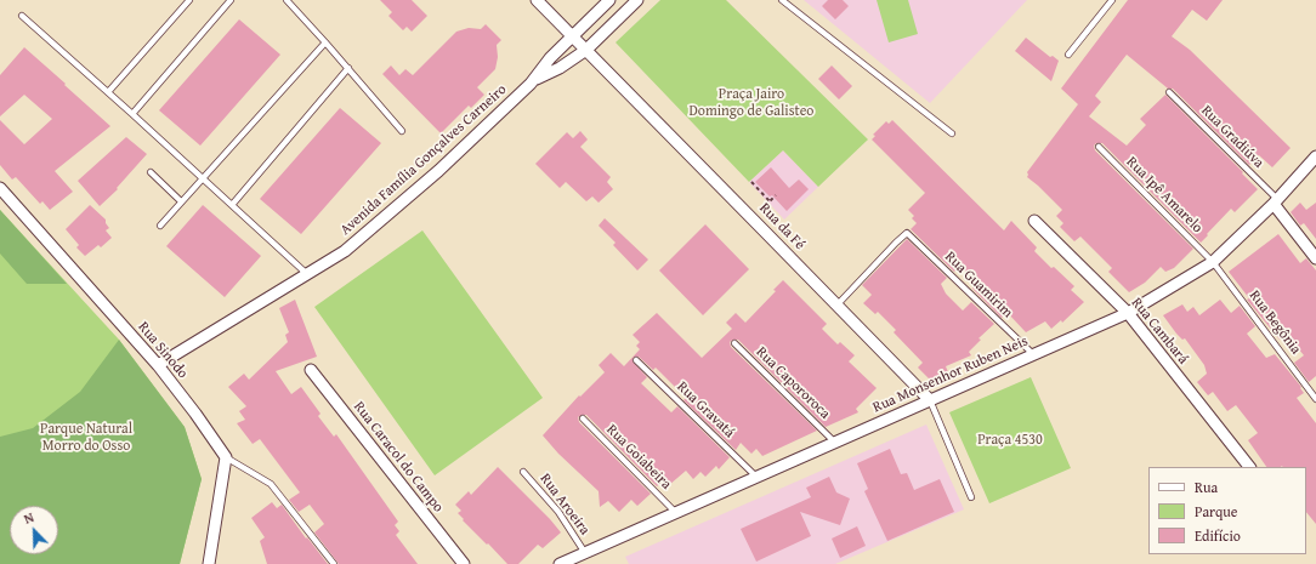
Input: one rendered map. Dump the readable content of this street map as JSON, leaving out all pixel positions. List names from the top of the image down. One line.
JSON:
{"streets":{"street":["Avenida Família Gonçalves Carneiro","Rua da Fé","Rua Cambará","Rua Sinodo","Rua Monsenhor Ruben Neis","Rua Caracol do Campo"],"lane":["Rua Gradiúva","Rua Ipê Amarelo","Rua Guamirim","Rua Begônia","Rua Capororoca","Rua Gravatá","Rua Goiabeira","Rua Aroeira"]},"crossings":[["Rua Gradiúva","Rua Monsenhor Ruben Neis"],["Avenida Família Gonçalves Carneiro","Rua da Fé"],["Avenida Família Gonçalves Carneiro","Rua Sinodo"],["Rua Ipê Amarelo","Rua Begônia"],["Rua Ipê Amarelo","Rua Monsenhor Ruben Neis"],["Rua da Fé","Rua Guamirim"],["Rua da Fé","Rua Monsenhor Ruben Neis"],["Rua Guamirim","Rua Monsenhor Ruben Neis"],["Rua Begônia","Rua Monsenhor Ruben Neis"],["Rua Cambará","Rua Monsenhor Ruben Neis"],["Rua Monsenhor Ruben Neis","Rua Capororoca"],["Rua Monsenhor Ruben Neis","Rua Gravatá"],["Rua Monsenhor Ruben Neis","Rua Goiabeira"],["Rua Monsenhor Ruben Neis","Rua Aroeira"]],"parks":["Praça Jairo Domingo de Galisteo","Parque Natural Morro do Osso","Praça 4530"],"legend":["Rua","Parque","Edifício"],"north":"top left"}
